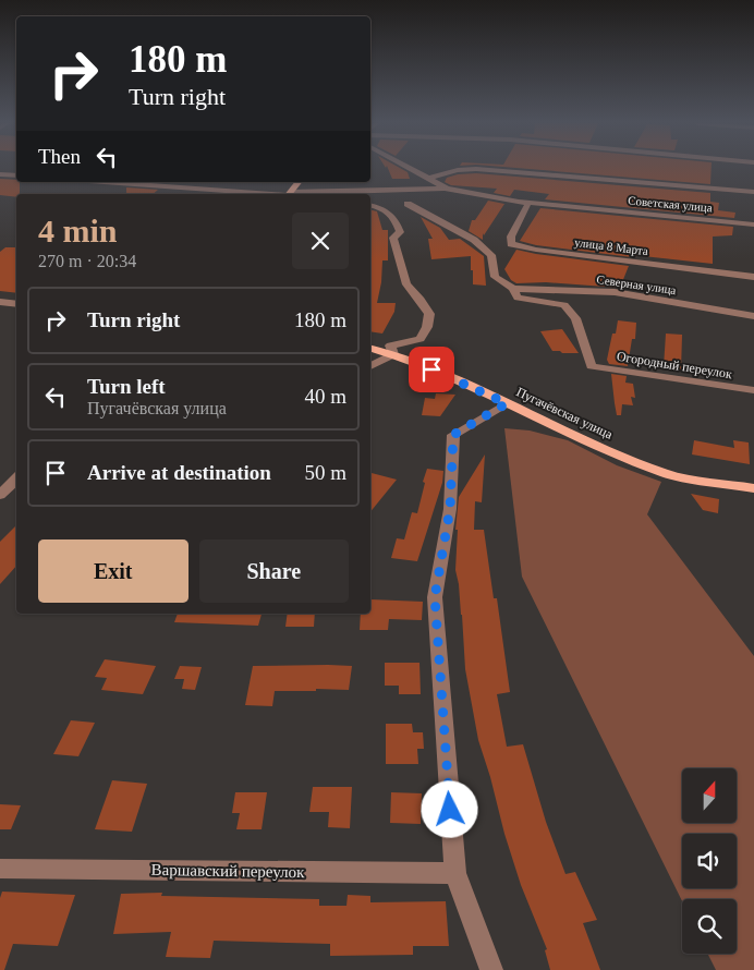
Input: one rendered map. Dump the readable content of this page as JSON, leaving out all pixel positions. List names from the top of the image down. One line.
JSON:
{"streets":{"main road":["Пугачёвская улица"],"street":["Советская улица","улица 8 Марта","Северная улица","Огородный переулок","Варшавский переулок"]},"crossings":[["Советская улица","улица 8 Марта"],["Северная улица","Огородный переулок"]],"north":"top","page":{"turn":["180 m","Turn right"],"then":"Then","heading":["4 min","270 m · 20:34"],"list":[{"name":"Turn right","value":"180 m"},{"name":"Turn left","note":"Пугачёвская улица","value":"40 m"},{"name":"Arrive at destination","value":"50 m"}],"buttons":["Exit","Share"]}}
